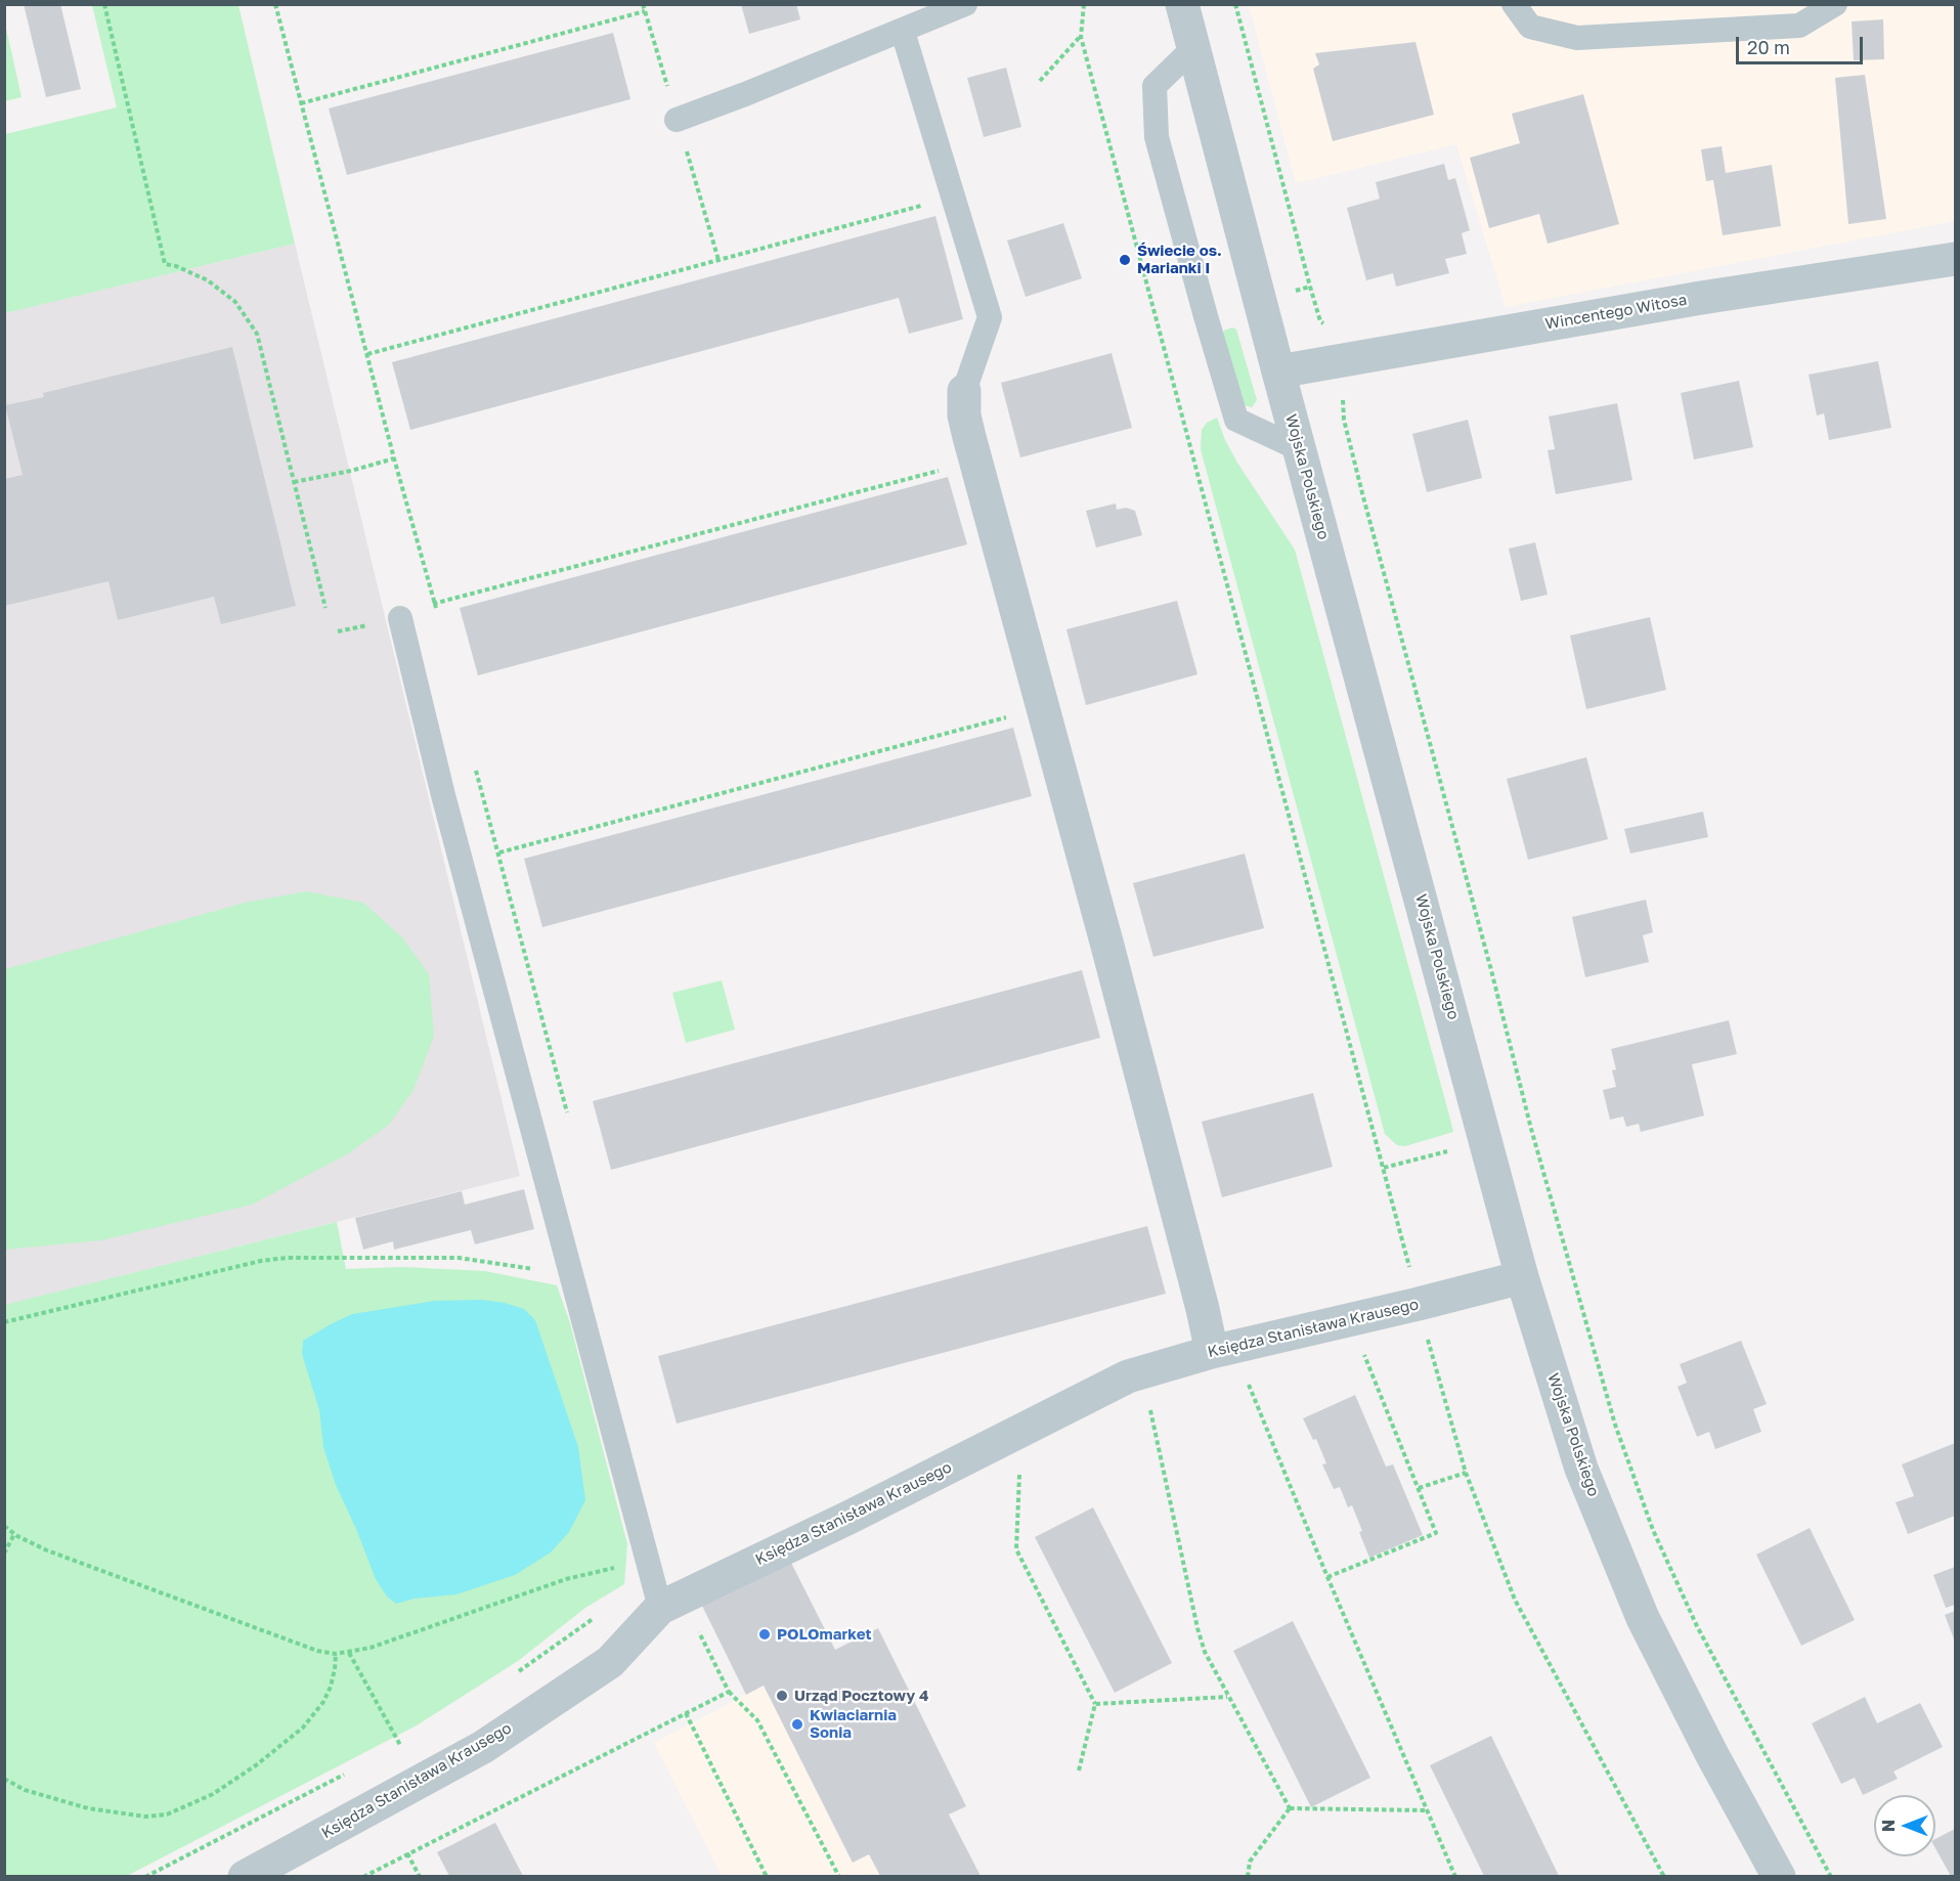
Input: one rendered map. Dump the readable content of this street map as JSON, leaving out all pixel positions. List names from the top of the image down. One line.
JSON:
{"streets":{"street":["Wincentego Witosa","Wojska Polskiego","Księdza Stanisława Krausego"]},"crossings":[["Wincentego Witosa","Wojska Polskiego"],["Wojska Polskiego","Księdza Stanisława Krausego"]],"places":["Świecie os. Marianki I","POLOmarket","Urząd Pocztowy 4","Kwiaciarnia Sonia"],"scale_bar":"20 m","north":"left"}
